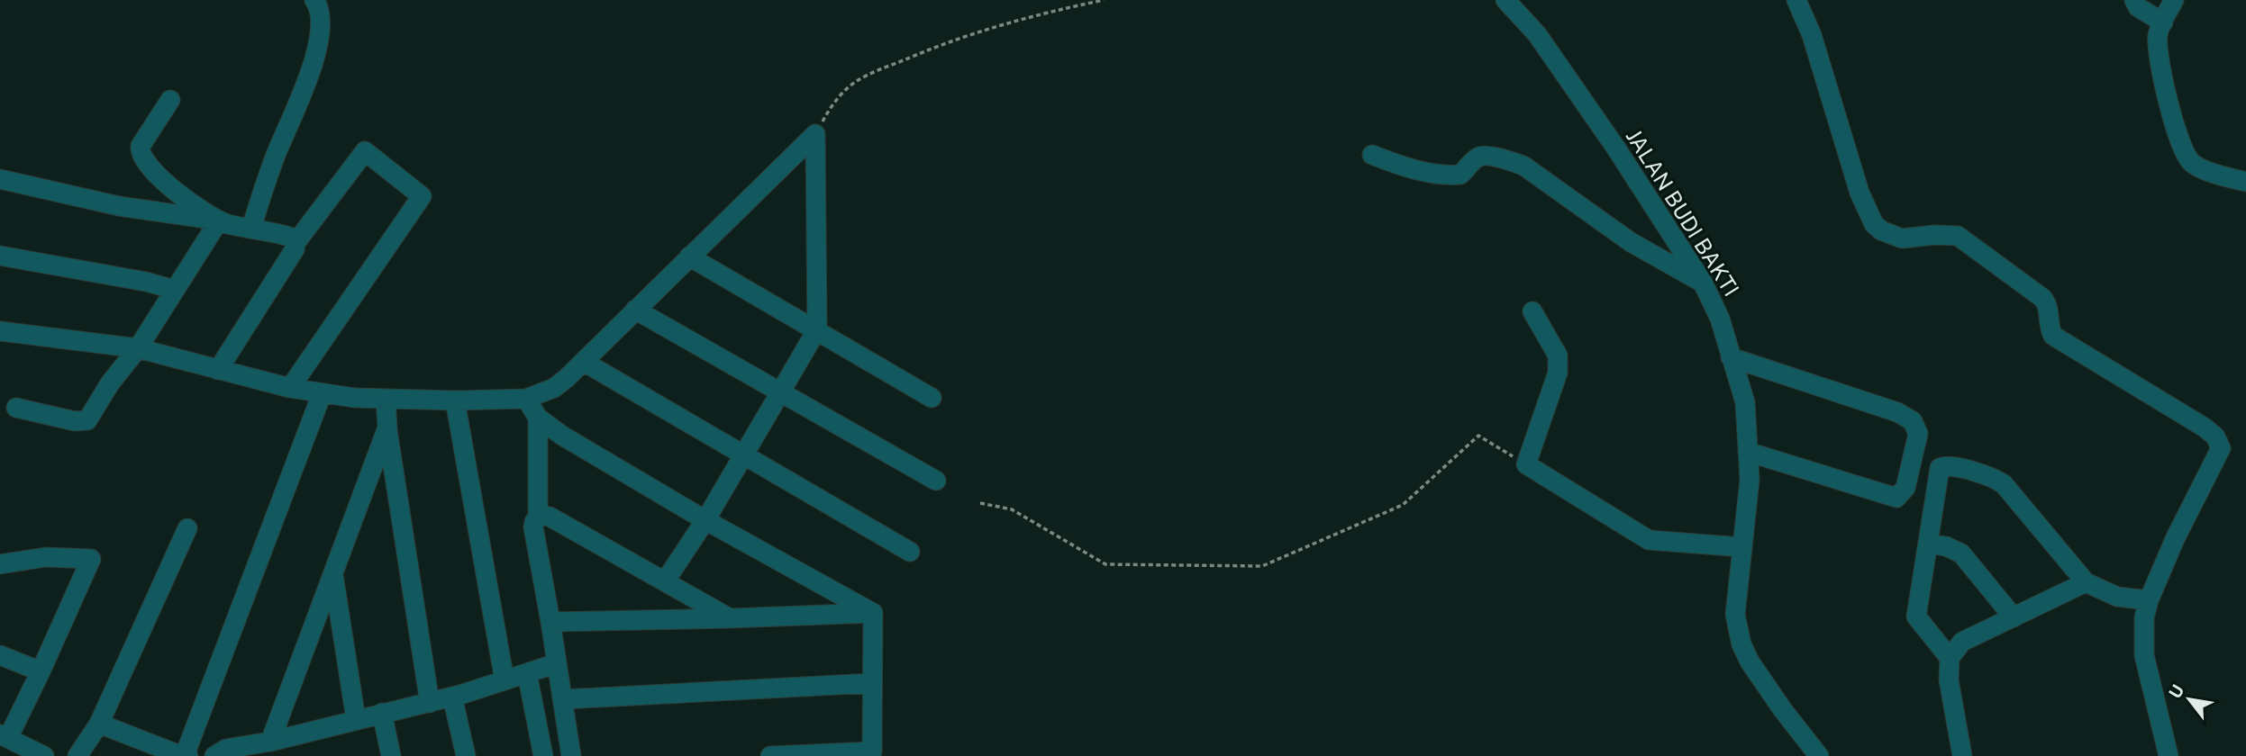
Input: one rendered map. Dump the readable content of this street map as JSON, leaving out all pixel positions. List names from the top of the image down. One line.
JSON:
{"streets":{"street":["JALAN BUDI BAKTI"]},"north":"top left"}
